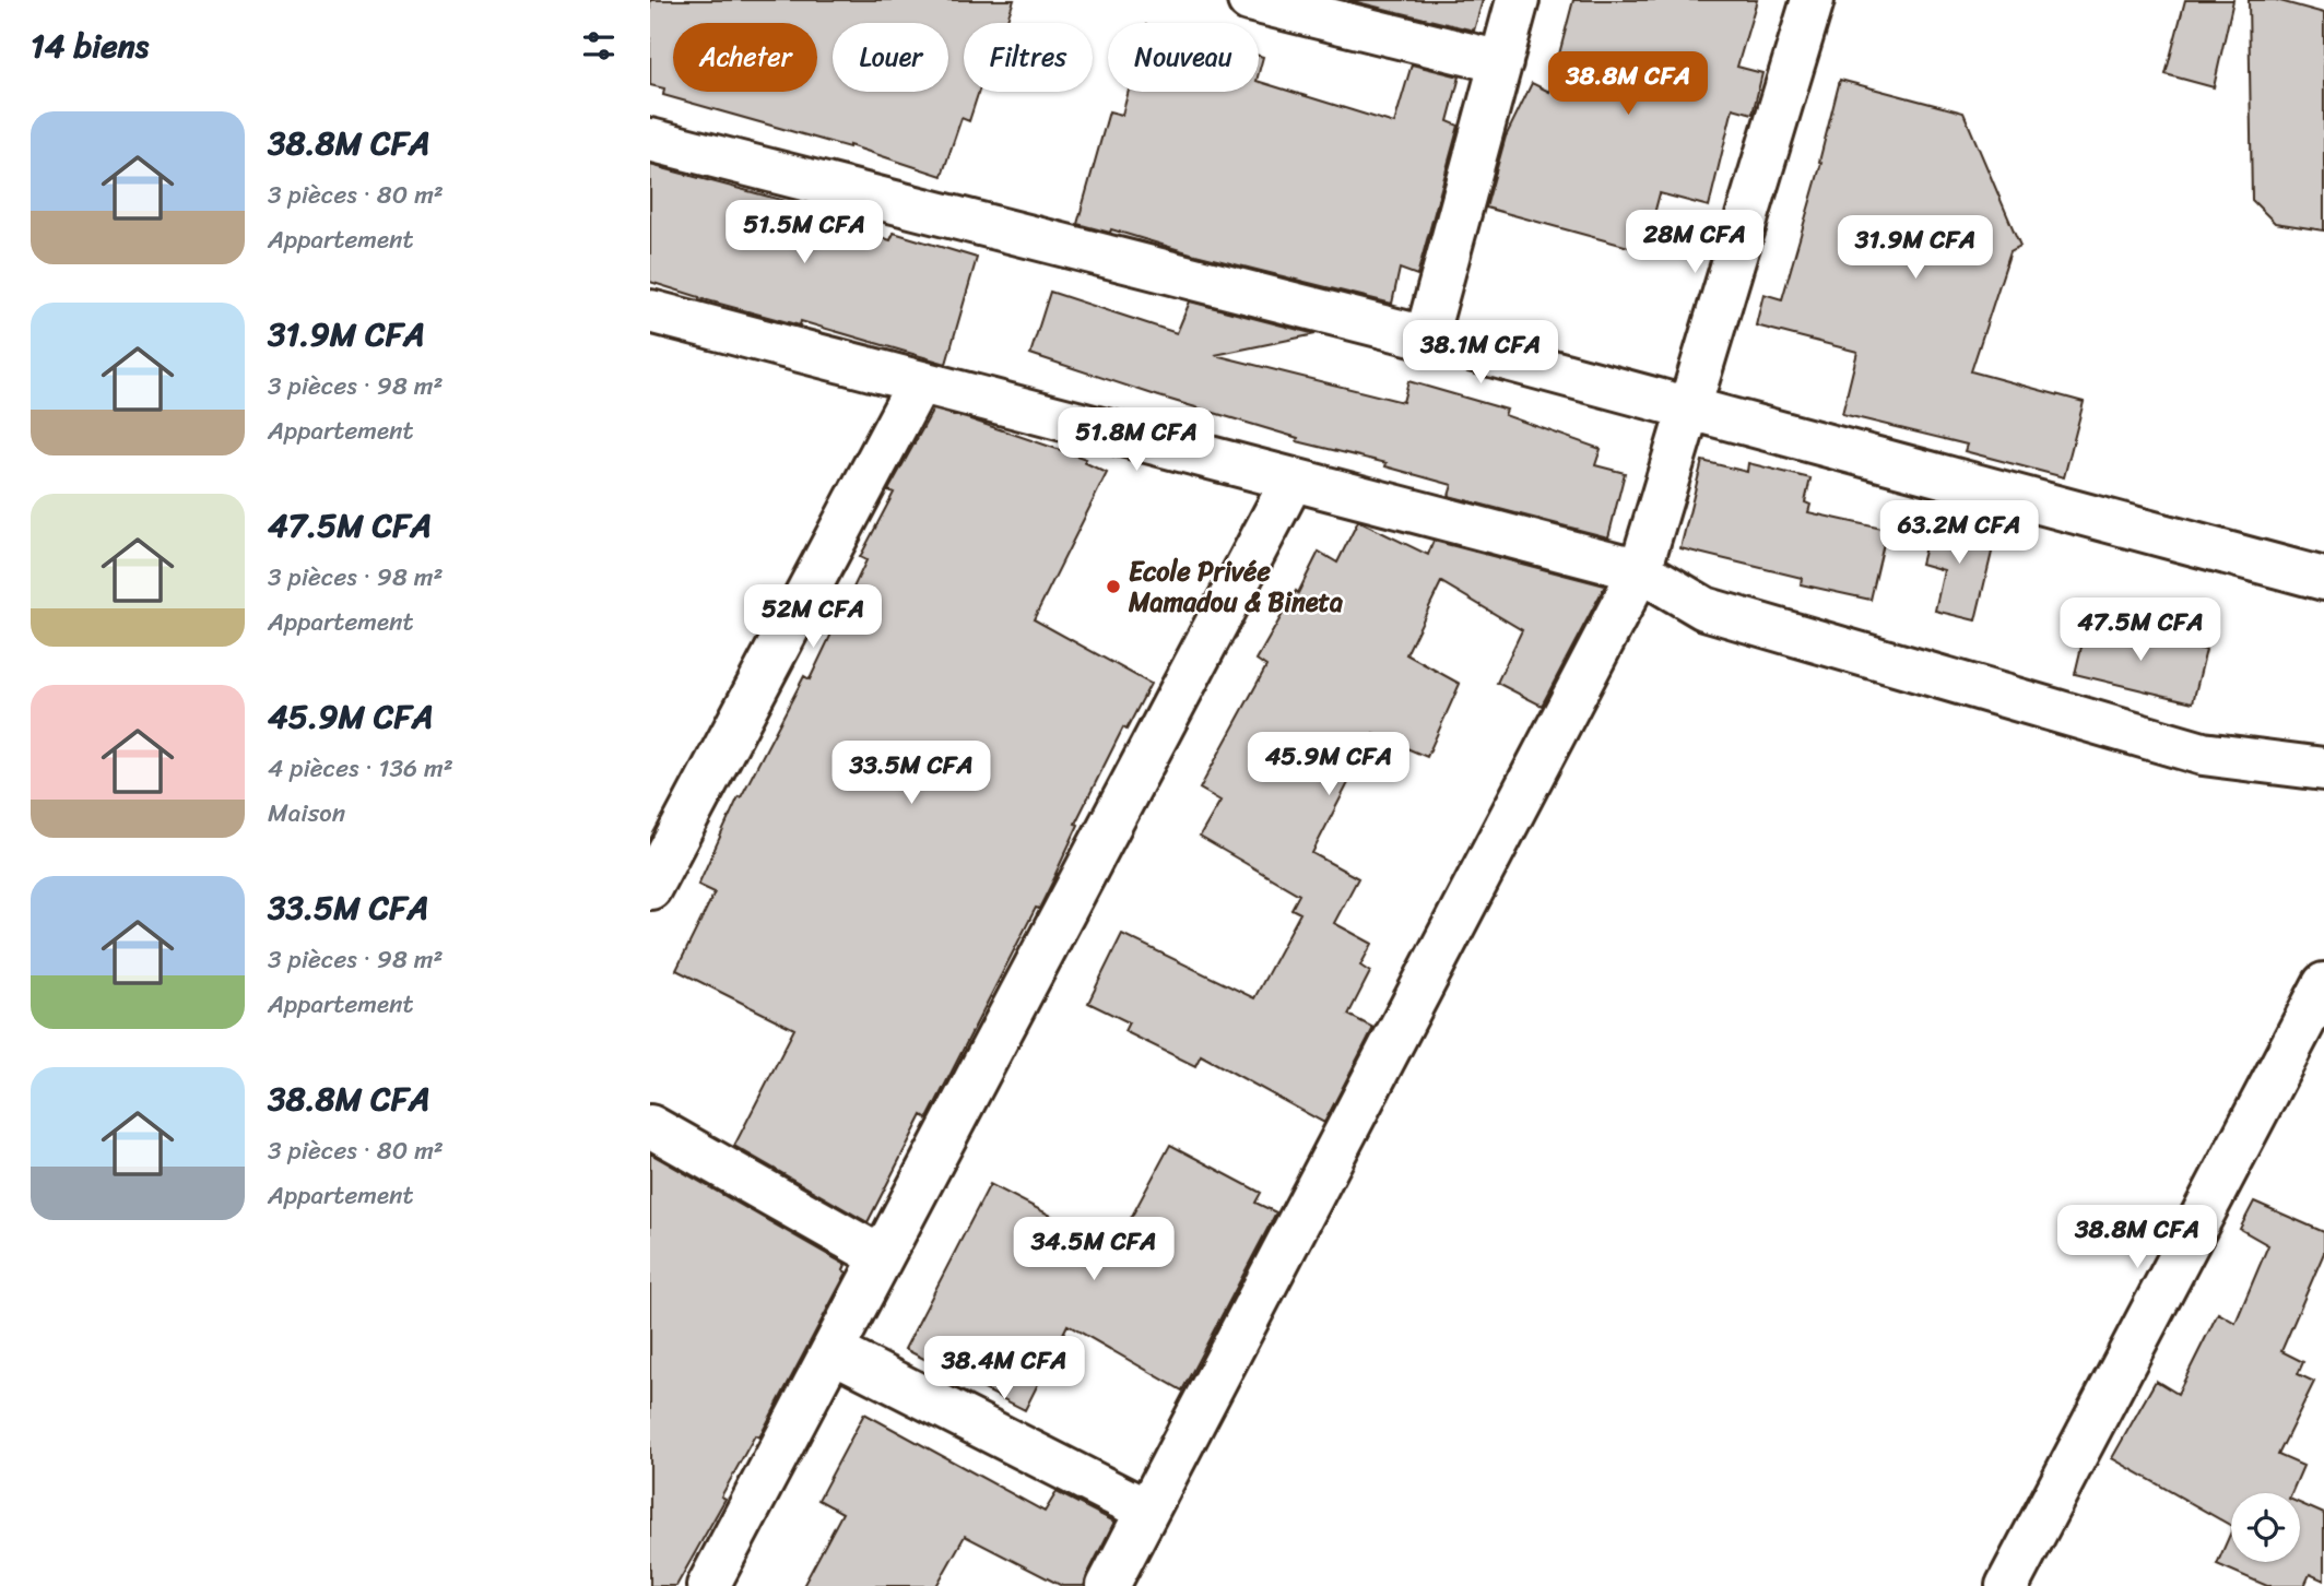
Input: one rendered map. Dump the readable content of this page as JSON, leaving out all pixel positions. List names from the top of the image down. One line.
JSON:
{"places":["Ecole Privée Mamadou & Bineta"],"page":{"heading":"14 biens","chip":["Acheter","Louer","Filtres","Nouveau"],"price":["38.8M CFA","51.5M CFA","28M CFA","31.9M CFA","38.1M CFA","51.8M CFA","63.2M CFA","52M CFA","47.5M CFA","45.9M CFA","33.5M CFA","38.8M CFA","34.5M CFA","38.4M CFA"],"list":[{"name":"38.8M CFA","note":"3 pièces · 80 m² · Appartement"},{"name":"31.9M CFA","note":"3 pièces · 98 m² · Appartement"},{"name":"47.5M CFA","note":"3 pièces · 98 m² · Appartement"},{"name":"45.9M CFA","note":"4 pièces · 136 m² · Maison"},{"name":"33.5M CFA","note":"3 pièces · 98 m² · Appartement"},{"name":"38.8M CFA","note":"3 pièces · 80 m² · Appartement"}]}}
